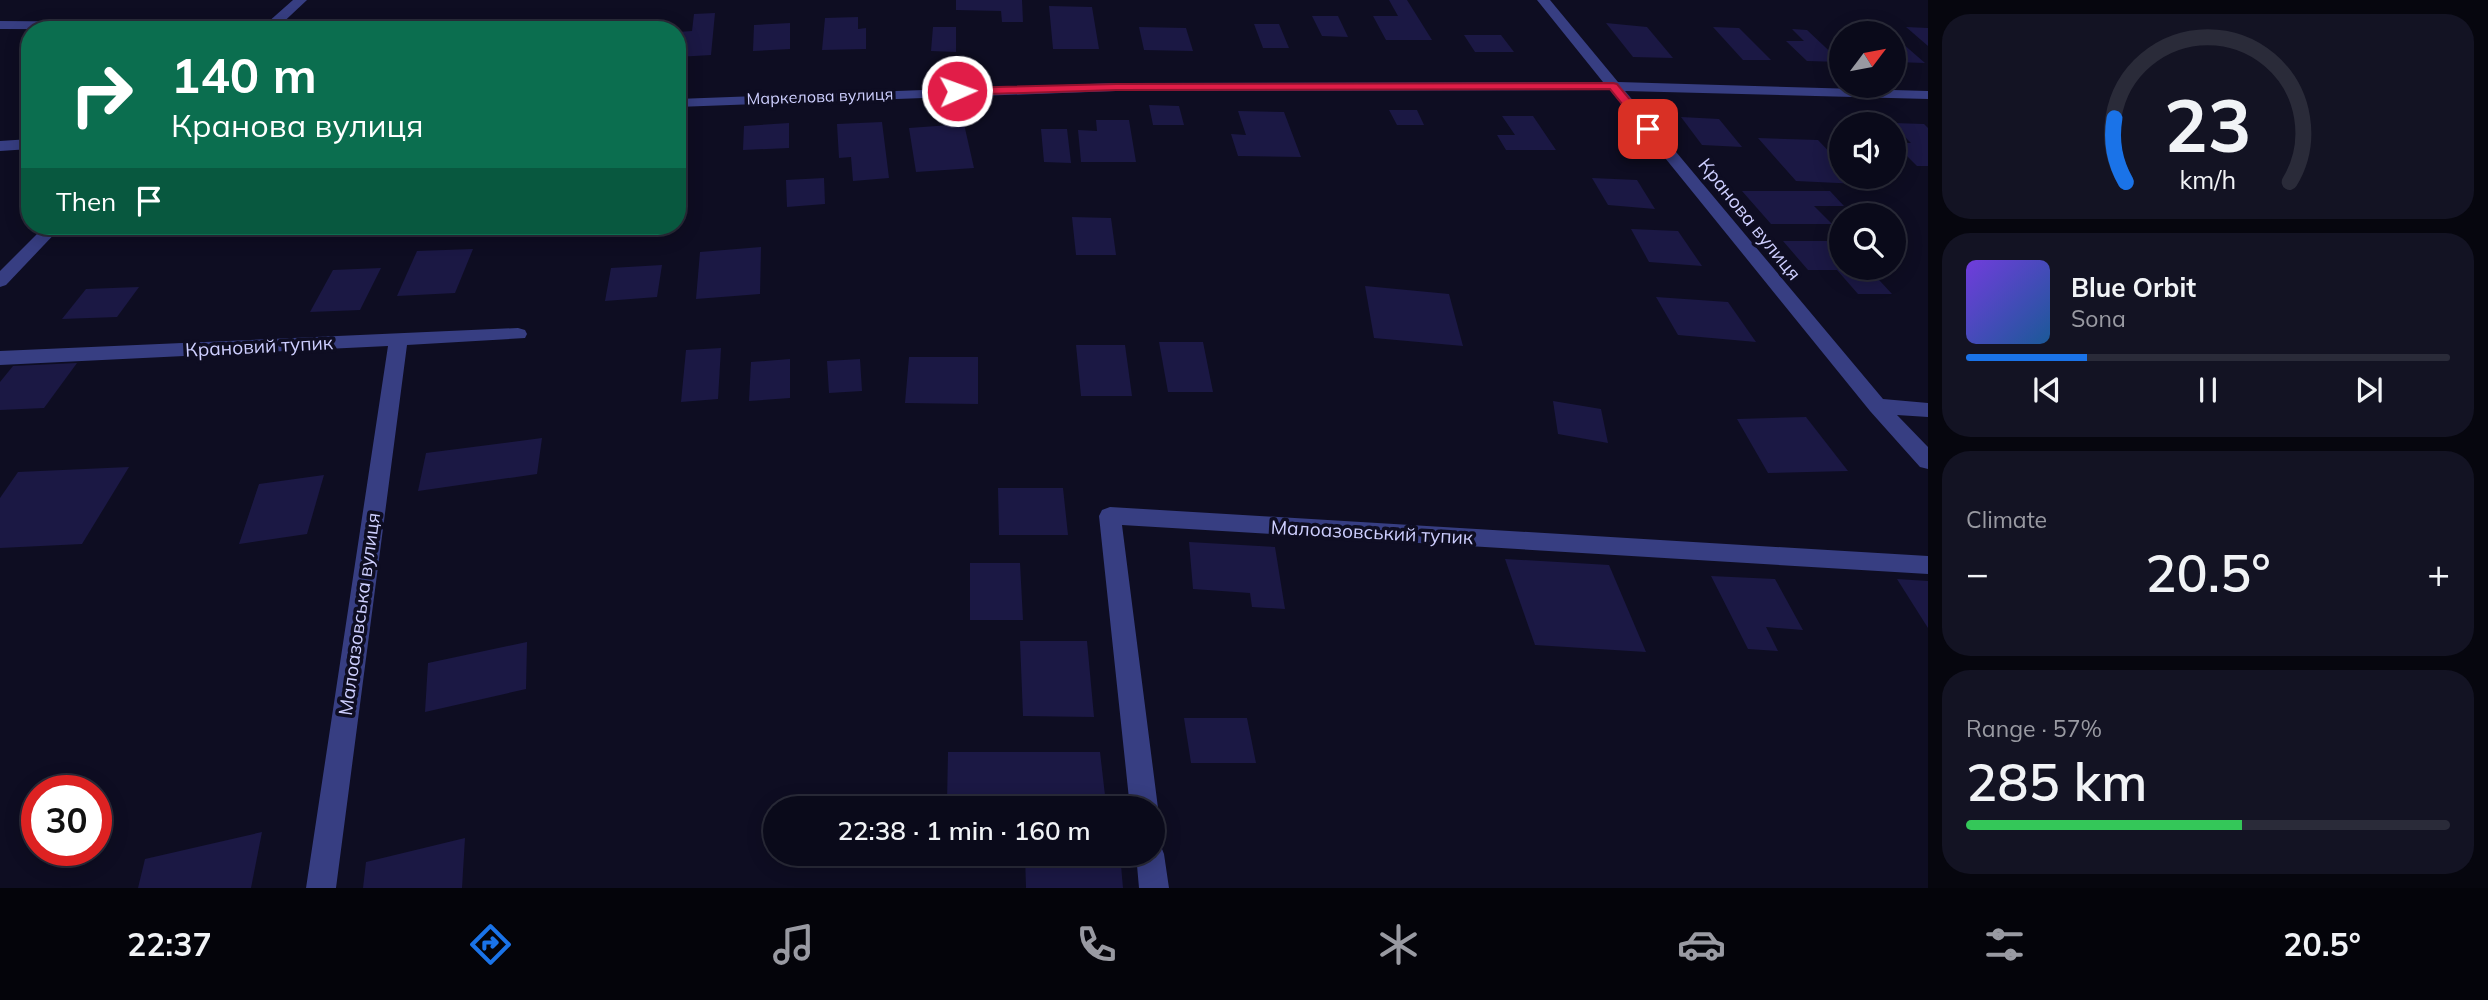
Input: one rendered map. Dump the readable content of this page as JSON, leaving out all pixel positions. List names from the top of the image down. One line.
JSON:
{"streets":{"street":["Маркелова вулиця","Кранова вулиця","Крановий тупик","Малоазовський тупик","Малоазовська вулиця"]},"crossings":[["Маркелова вулиця","Кранова вулиця"],["Крановий тупик","Малоазовська вулиця"]],"north":"top right","page":{"turn":["140 m","Кранова вулиця"],"then":"Then","song":["Blue Orbit","Sona"],"tile":["Climate",["Range · 57%","285 km"]],"heat":["−","20.5°","+"],"limit":"30","trip":"22:38 · 1 min · 160 m","tabs":["22:37","20.5°"],"gauge":["23","km/h"]}}
